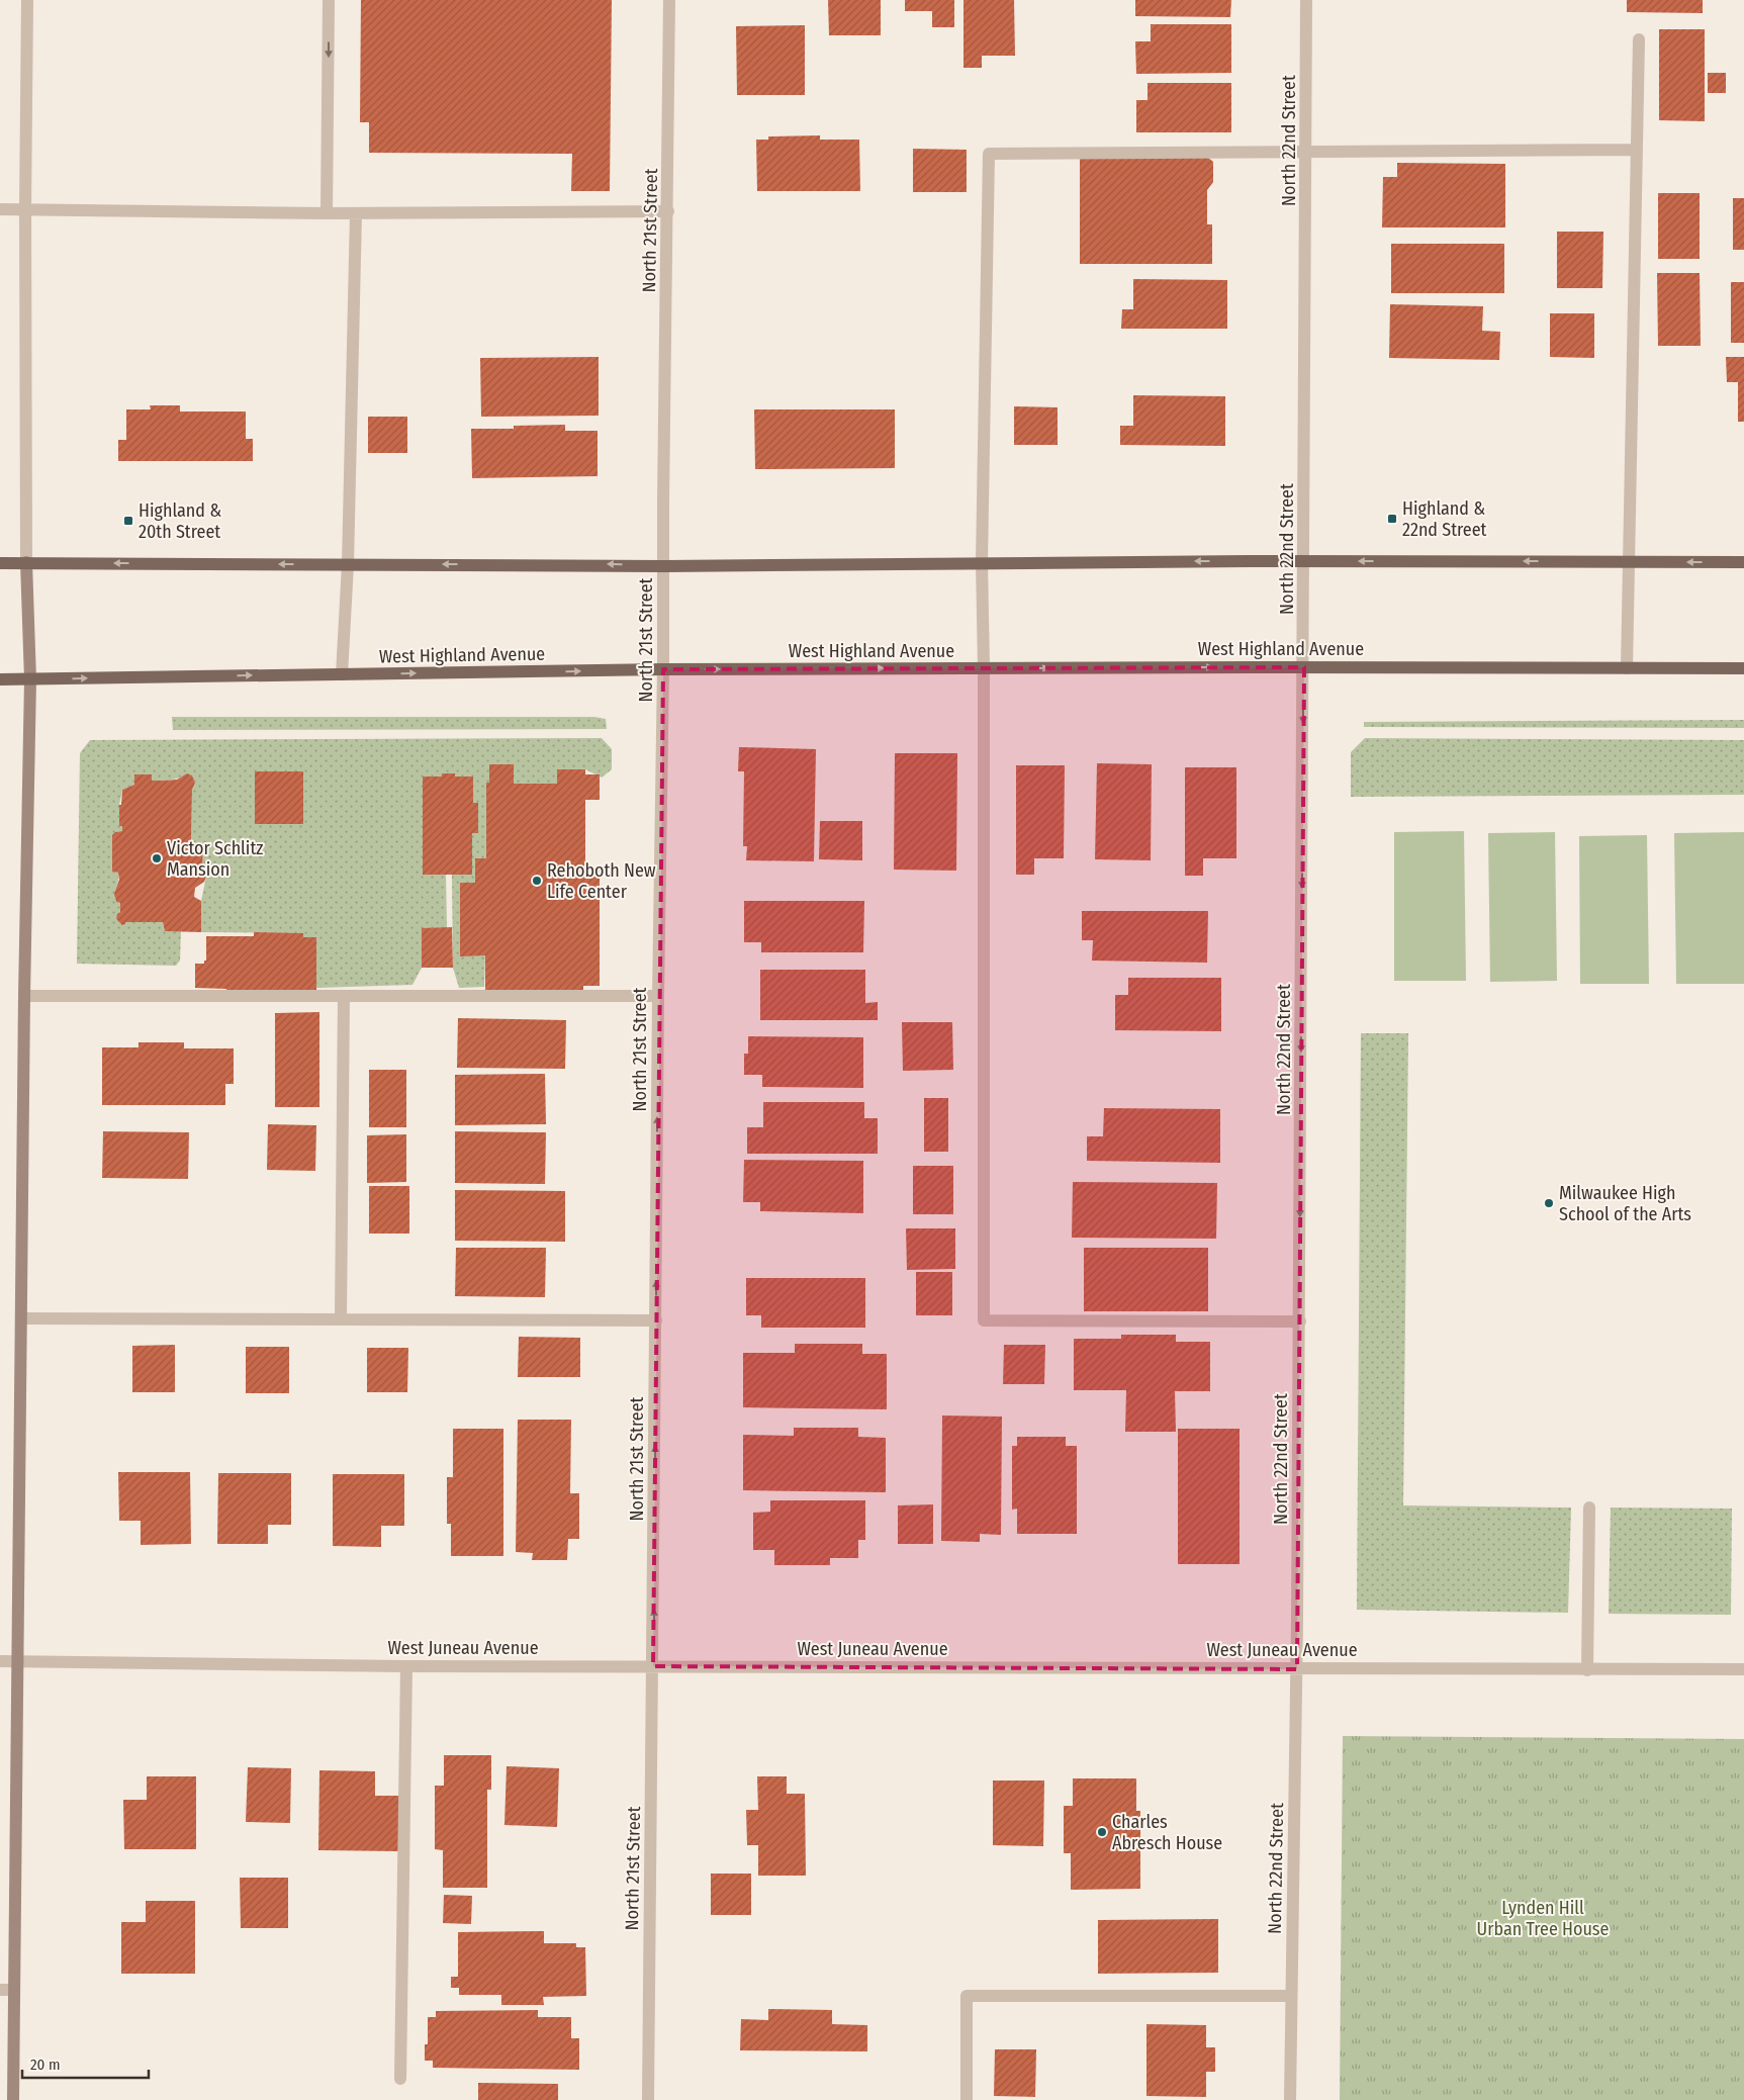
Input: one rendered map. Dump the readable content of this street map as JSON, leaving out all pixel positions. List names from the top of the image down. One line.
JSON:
{"streets":{"main road":["West Highland Avenue"],"street":["North 22nd Street","North 21st Street","West Juneau Avenue"]},"crossings":[["North 22nd Street","West Highland Avenue"],["North 22nd Street","West Juneau Avenue"],["North 21st Street","West Highland Avenue"],["North 21st Street","West Juneau Avenue"]],"parks":["Lynden Hill Urban Tree House"],"places":{"transit":["Highland & 22nd Street","Highland & 20th Street"],"other":["Victor Schlitz Mansion","Rehoboth New Life Center","Milwaukee High School of the Arts","Charles Abresch House"]},"scale_bar":"20 m"}
